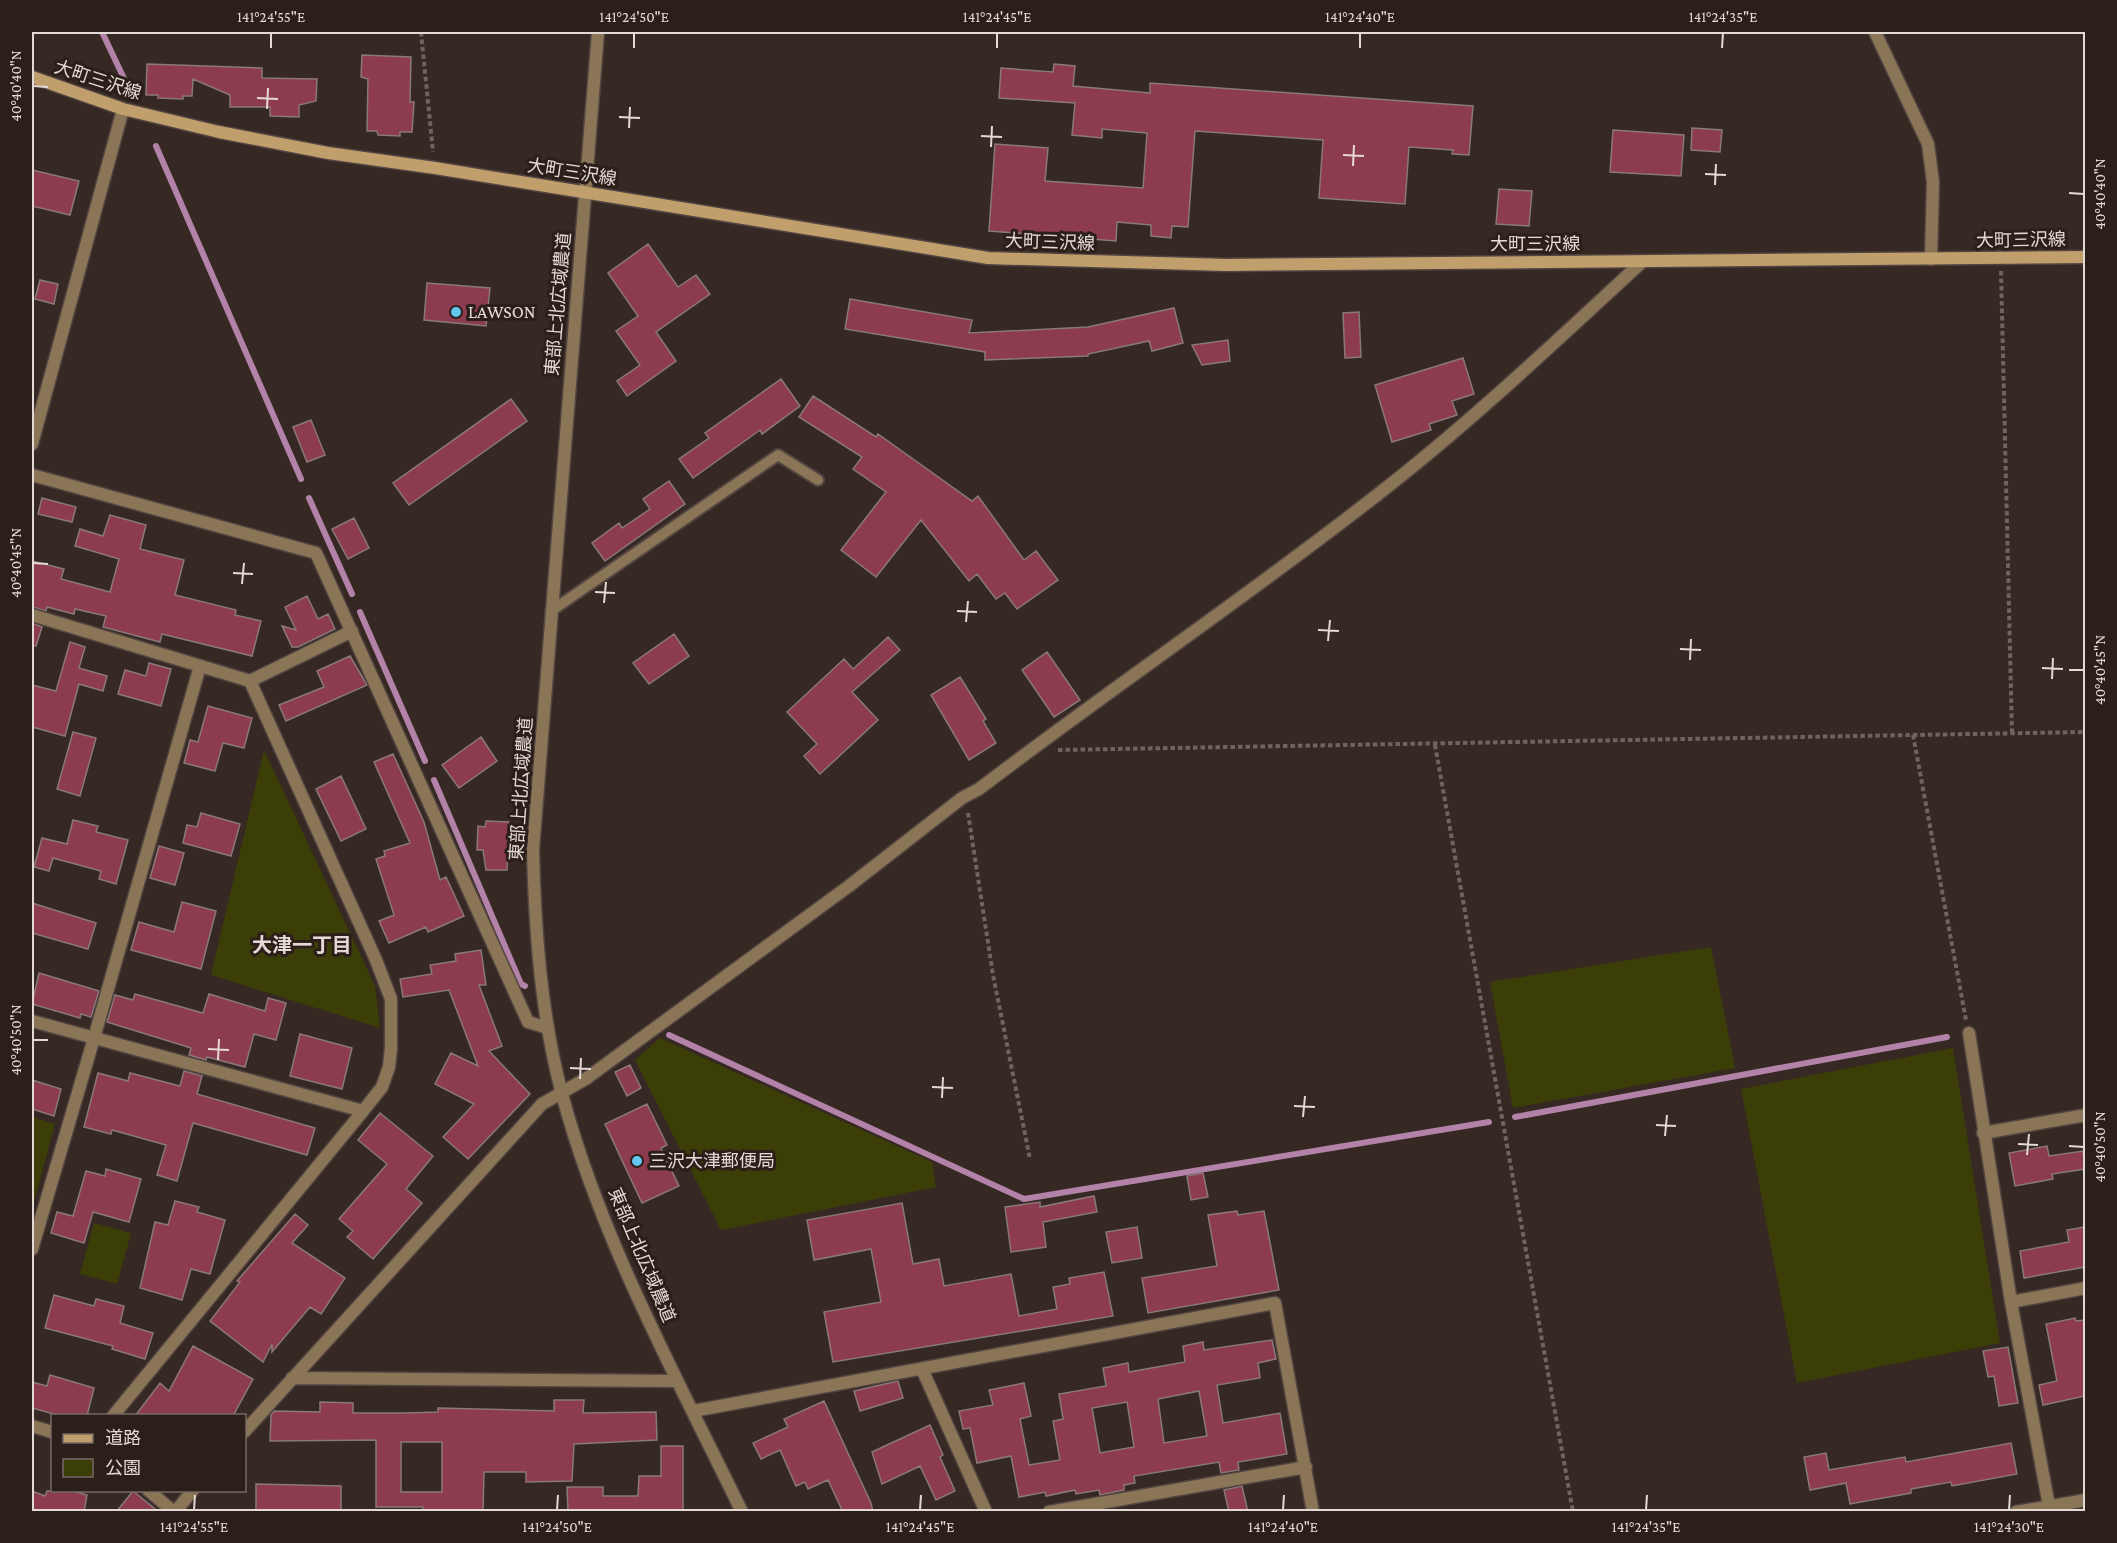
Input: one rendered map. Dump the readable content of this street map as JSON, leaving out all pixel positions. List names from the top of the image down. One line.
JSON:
{"streets":{"main road":["大町三沢線"],"street":["東部上北広域農道"]},"crossings":[["大町三沢線","東部上北広域農道"]],"districts":["大津一丁目"],"places":["LAWSON","三沢大津郵便局"],"legend":["道路","公園"],"coordinates":["141°24'55\"E","141°24'50\"E","141°24'45\"E","141°24'40\"E","141°24'35\"E","40°40'40\"N","40°40'45\"N","40°40'50\"N","141°24'30\"E"]}
